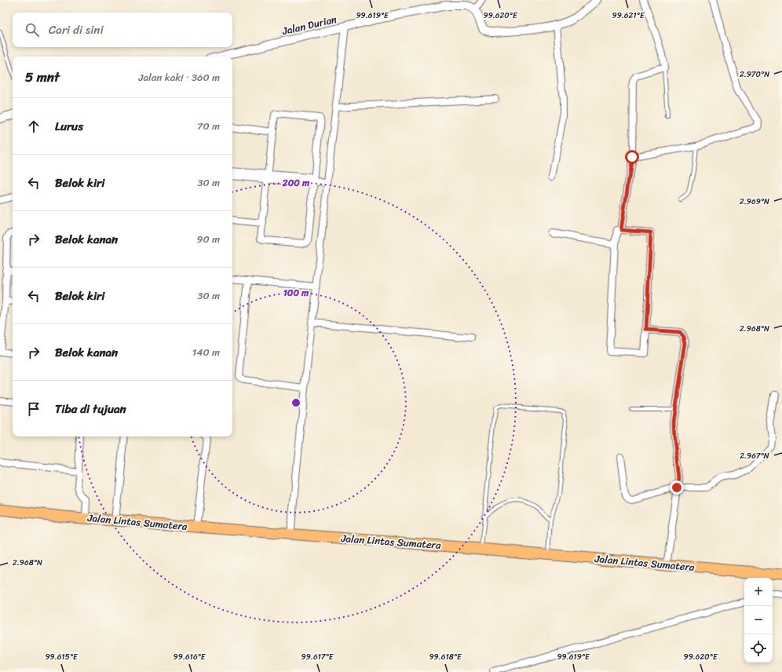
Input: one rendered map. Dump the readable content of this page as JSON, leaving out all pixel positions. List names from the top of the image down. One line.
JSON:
{"streets":{"highway":["Jalan Lintas Sumatera"],"street":["Jalan Durian"]},"page":{"search":"Cari di sini","heading":["5 mnt","Jalan kaki · 360 m"],"list":[["Lurus","70 m"],["Belok kiri","30 m"],["Belok kanan","90 m"],["Belok kiri","30 m"],["Belok kanan","140 m"],"Tiba di tujuan"],"map_buttons":["+","−"]},"coordinates":["99.619°E","99.620°E","99.621°E","2.970°N","2.969°N","2.968°N","2.967°N","99.615°E","99.616°E","99.617°E","99.618°E"],"rings":["200 m","100 m"]}
